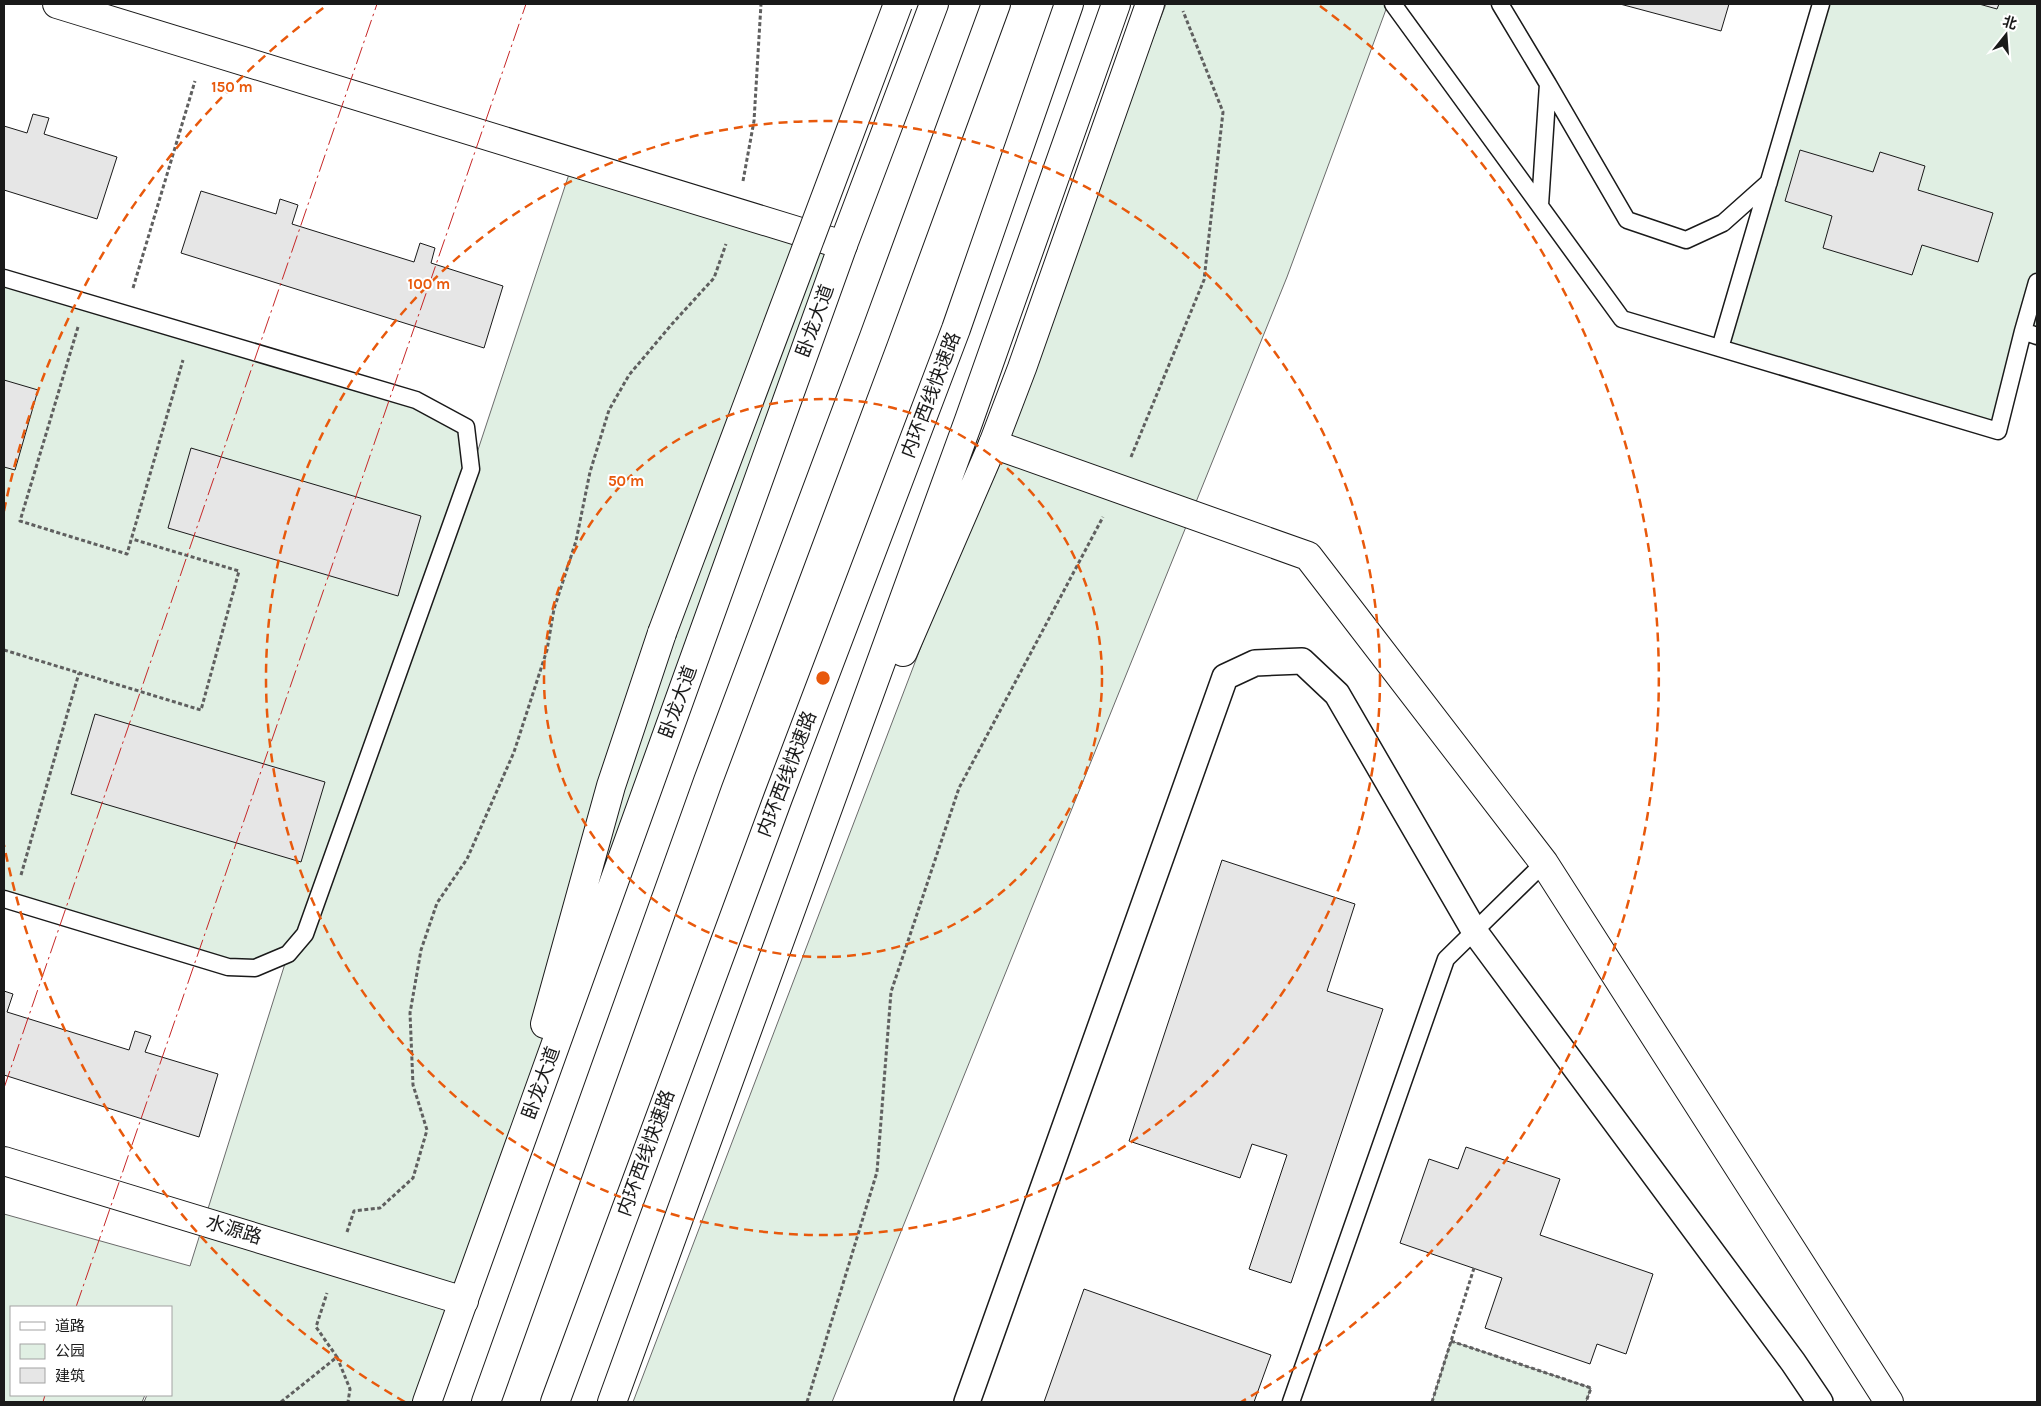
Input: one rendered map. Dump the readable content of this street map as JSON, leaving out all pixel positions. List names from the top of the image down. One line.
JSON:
{"streets":{"main road":["卧龙大道","内环西线快速路","水源路"]},"crossings":[["卧龙大道","水源路"]],"legend":["道路","公园","建筑"],"north":"top","rings":["150 m","100 m","50 m"]}
